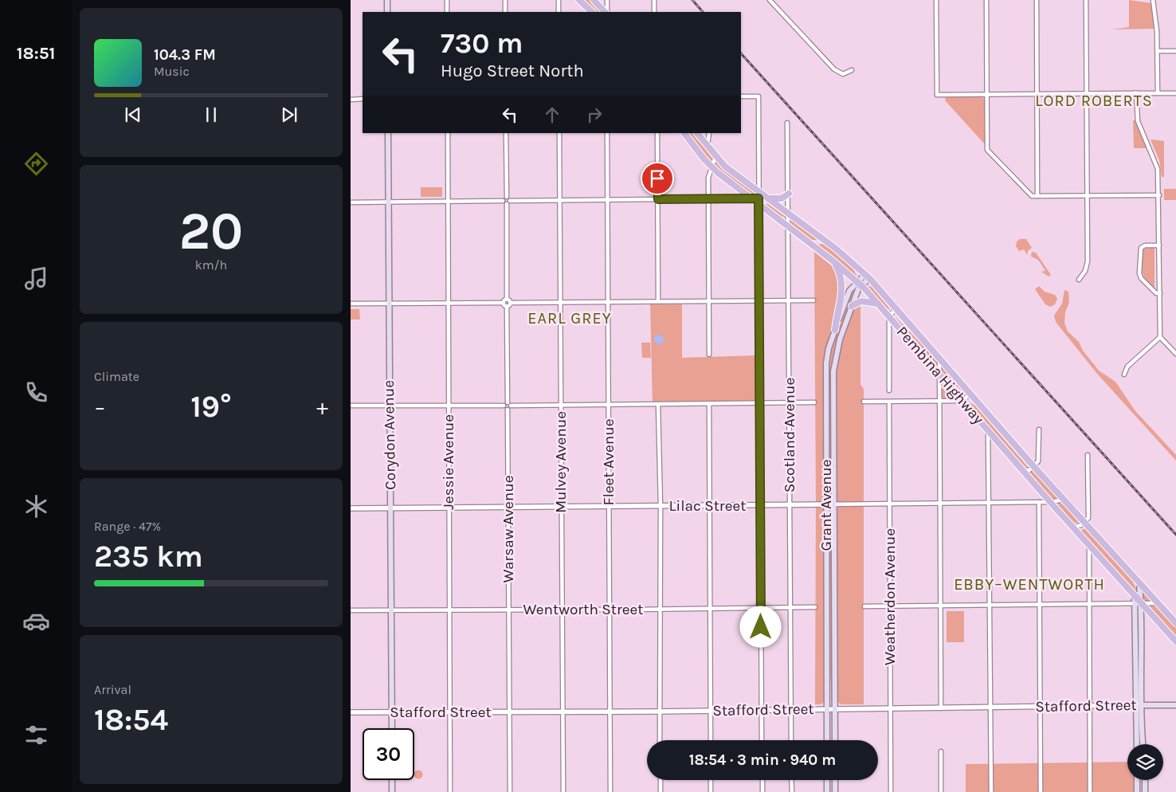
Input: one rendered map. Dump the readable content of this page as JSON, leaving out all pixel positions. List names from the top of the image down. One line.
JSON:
{"streets":{"main road":["Pembina Highway","Corydon Avenue","Grant Avenue","Stafford Street"],"street":["Scotland Avenue","Jessie Avenue","Mulvey Avenue","Fleet Avenue","Lilac Street","Warsaw Avenue","Weatherdon Avenue","Wentworth Street"]},"crossings":[["Pembina Highway","Scotland Avenue"],["Pembina Highway","Grant Avenue"],["Pembina Highway","Lilac Street"],["Corydon Avenue","Lilac Street"],["Corydon Avenue","Wentworth Street"],["Corydon Avenue","Stafford Street"],["Scotland Avenue","Lilac Street"],["Scotland Avenue","Wentworth Street"],["Scotland Avenue","Stafford Street"],["Jessie Avenue","Lilac Street"],["Jessie Avenue","Wentworth Street"],["Jessie Avenue","Stafford Street"],["Mulvey Avenue","Lilac Street"],["Mulvey Avenue","Wentworth Street"],["Mulvey Avenue","Stafford Street"],["Fleet Avenue","Lilac Street"],["Fleet Avenue","Wentworth Street"],["Fleet Avenue","Stafford Street"],["Grant Avenue","Lilac Street"],["Grant Avenue","Stafford Street"],["Lilac Street","Warsaw Avenue"],["Lilac Street","Weatherdon Avenue"],["Warsaw Avenue","Wentworth Street"],["Warsaw Avenue","Stafford Street"],["Weatherdon Avenue","Stafford Street"]],"districts":["LORD ROBERTS","EARL GREY","EBBY–WENTWORTH"],"page":{"tabs":"18:51","turn":["730 m","Hugo Street North"],"song":["104.3 FM","Music"],"tile":[["20","km/h"],"Climate",["Range · 47%","235 km"],["Arrival","18:54"]],"heat":["−","19°","+"],"limit":"30","trip":"18:54 · 3 min · 940 m"}}
